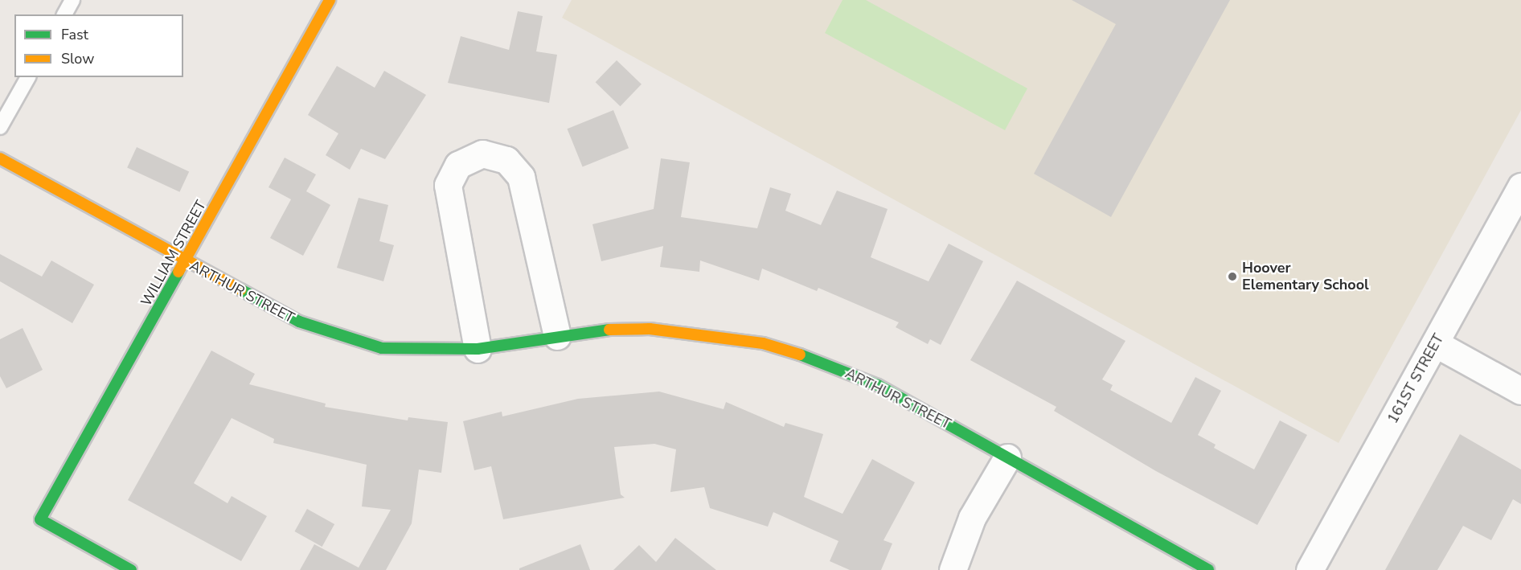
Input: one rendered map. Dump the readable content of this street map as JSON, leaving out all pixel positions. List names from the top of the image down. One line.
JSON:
{"streets":{"street":["WILLIAM STREET","ARTHUR STREET","161ST STREET"]},"crossings":[["WILLIAM STREET","ARTHUR STREET"]],"places":["Hoover Elementary School"],"legend":["Fast","Slow"]}
